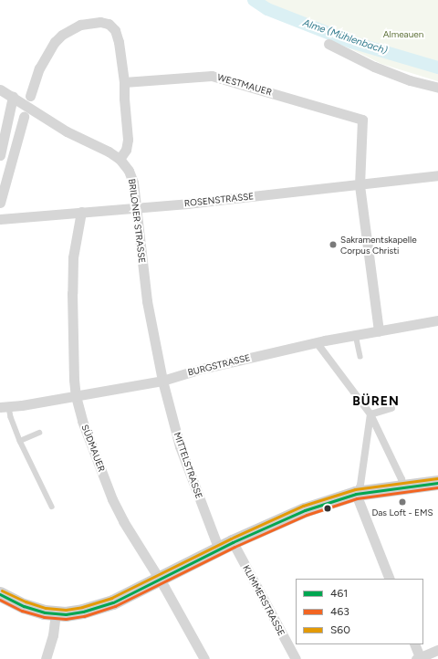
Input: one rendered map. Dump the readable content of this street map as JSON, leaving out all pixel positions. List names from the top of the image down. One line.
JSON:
{"streets":{"street":["WESTMAUER","ROSENSTRASSE","BRILONER STRASSE","BURGSTRASSE","SÜDMAUER","MITTELSTRASSE","KLIMMERSTRASSE"]},"crossings":[["WESTMAUER","ROSENSTRASSE"],["ROSENSTRASSE","BRILONER STRASSE"],["ROSENSTRASSE","SÜDMAUER"],["BRILONER STRASSE","BURGSTRASSE"],["BRILONER STRASSE","MITTELSTRASSE"],["BURGSTRASSE","SÜDMAUER"],["BURGSTRASSE","MITTELSTRASSE"]],"districts":["BÜREN"],"water":["Alme (Mühlenbach)"],"parks":["Almeauen"],"places":["Sakramentskapelle Corpus Christi","Das Loft - EMS"],"lines":["transit line S60","transit line 461","transit line 463"],"legend":["461","463","S60"]}
